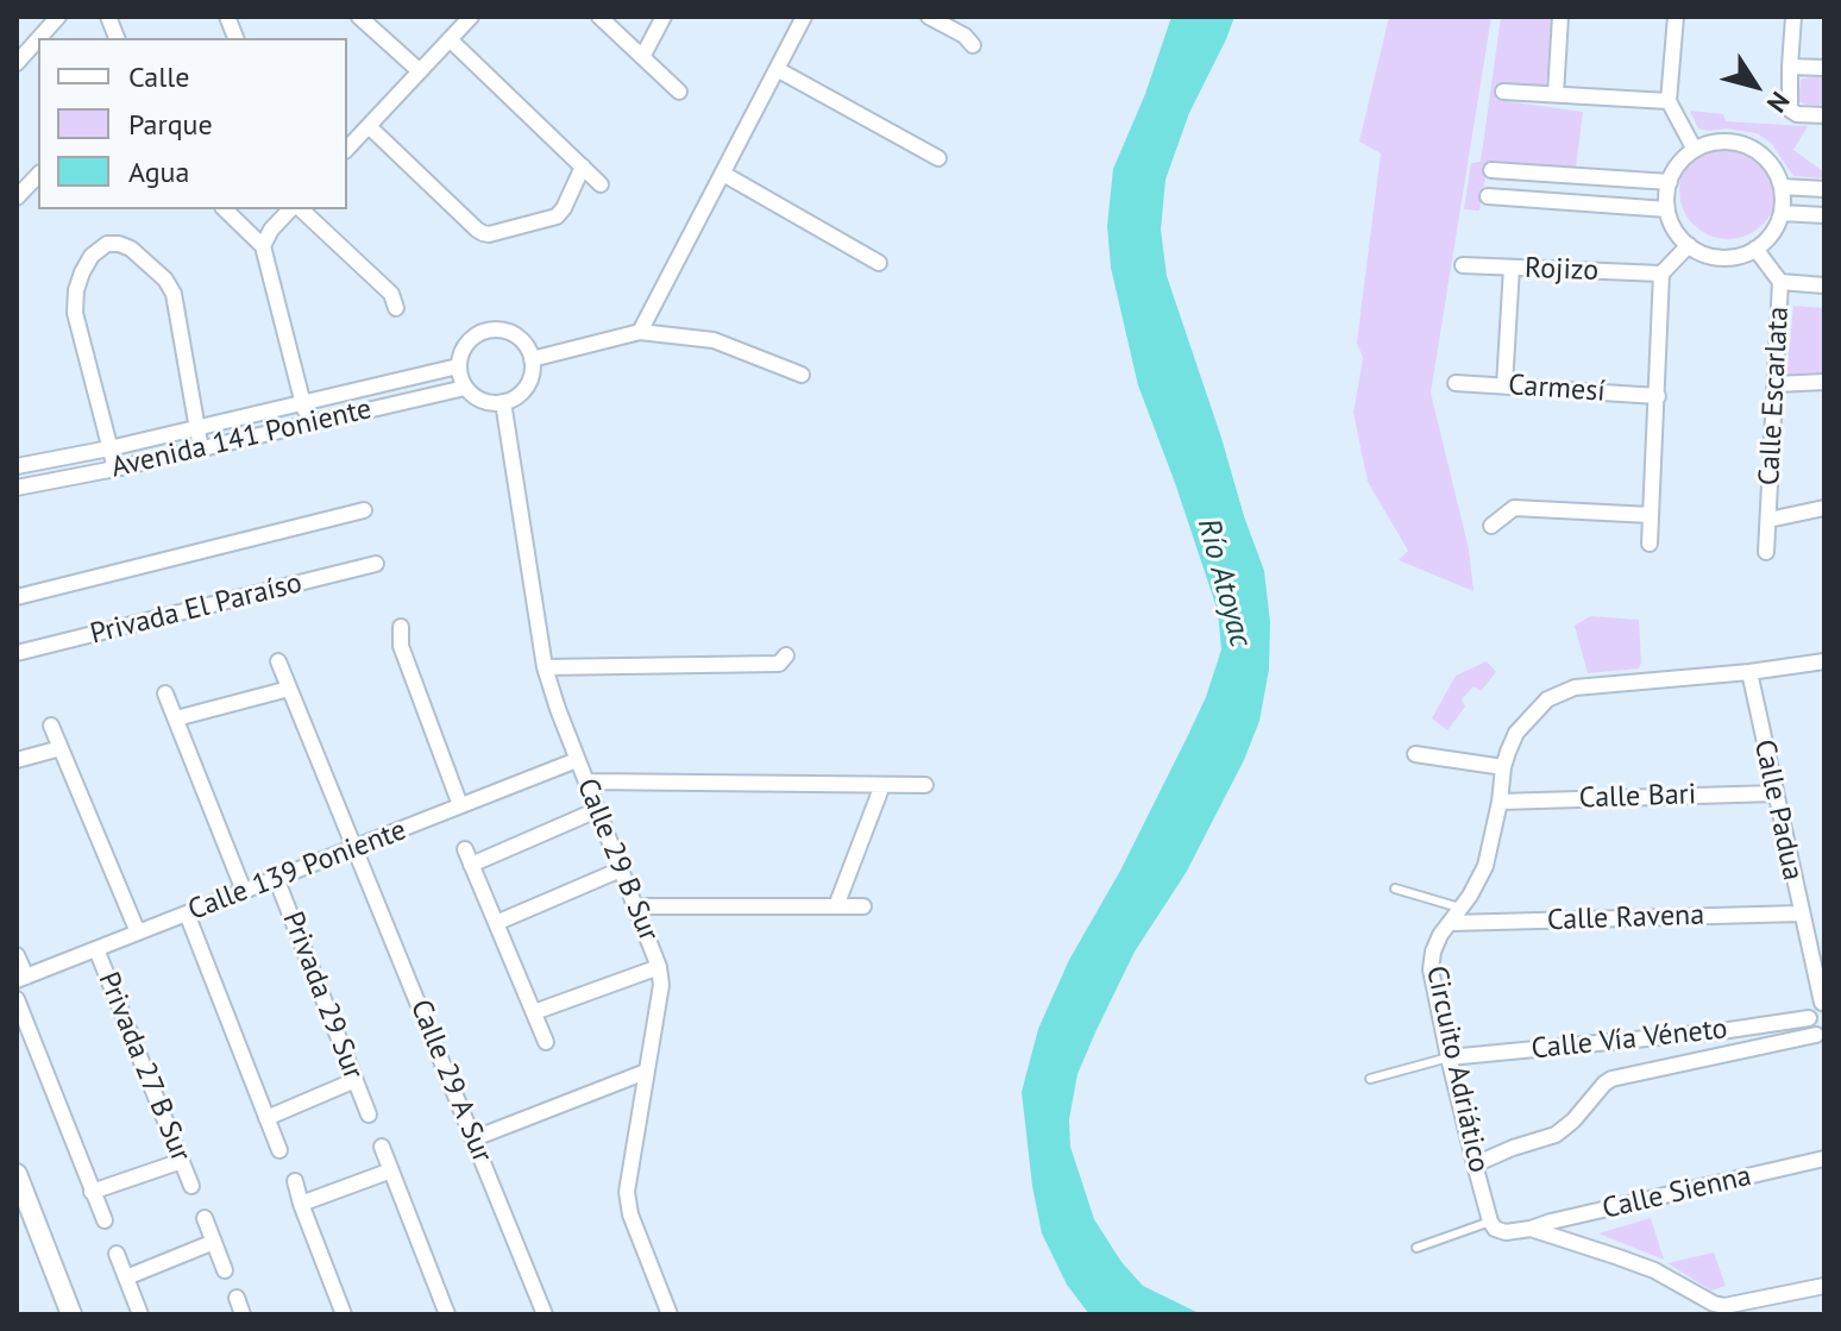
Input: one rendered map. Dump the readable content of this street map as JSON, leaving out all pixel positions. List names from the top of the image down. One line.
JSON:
{"streets":{"street":["Rojizo","Carmesí","Calle Escarlata","Avenida 141 Poniente","Privada El Paraíso","Calle Bari","Calle Padua","Calle 29 B Sur","Calle 139 Poniente","Calle Ravena","Privada 29 Sur","Calle Vía Véneto","Privada 27 B Sur","Circuito Adriático","Calle 29 A Sur","Calle Sienna"]},"crossings":[["Avenida 141 Poniente","Calle 29 B Sur"],["Calle Bari","Calle Padua"],["Calle Bari","Circuito Adriático"],["Calle Padua","Calle Ravena"],["Calle Padua","Circuito Adriático"],["Calle 29 B Sur","Calle 139 Poniente"],["Calle 139 Poniente","Privada 29 Sur"],["Calle 139 Poniente","Privada 27 B Sur"],["Calle 139 Poniente","Calle 29 A Sur"],["Calle Ravena","Circuito Adriático"],["Calle Vía Véneto","Circuito Adriático"]],"water":["Río Atoyac"],"legend":["Calle","Parque","Agua"],"north":"bottom right"}
